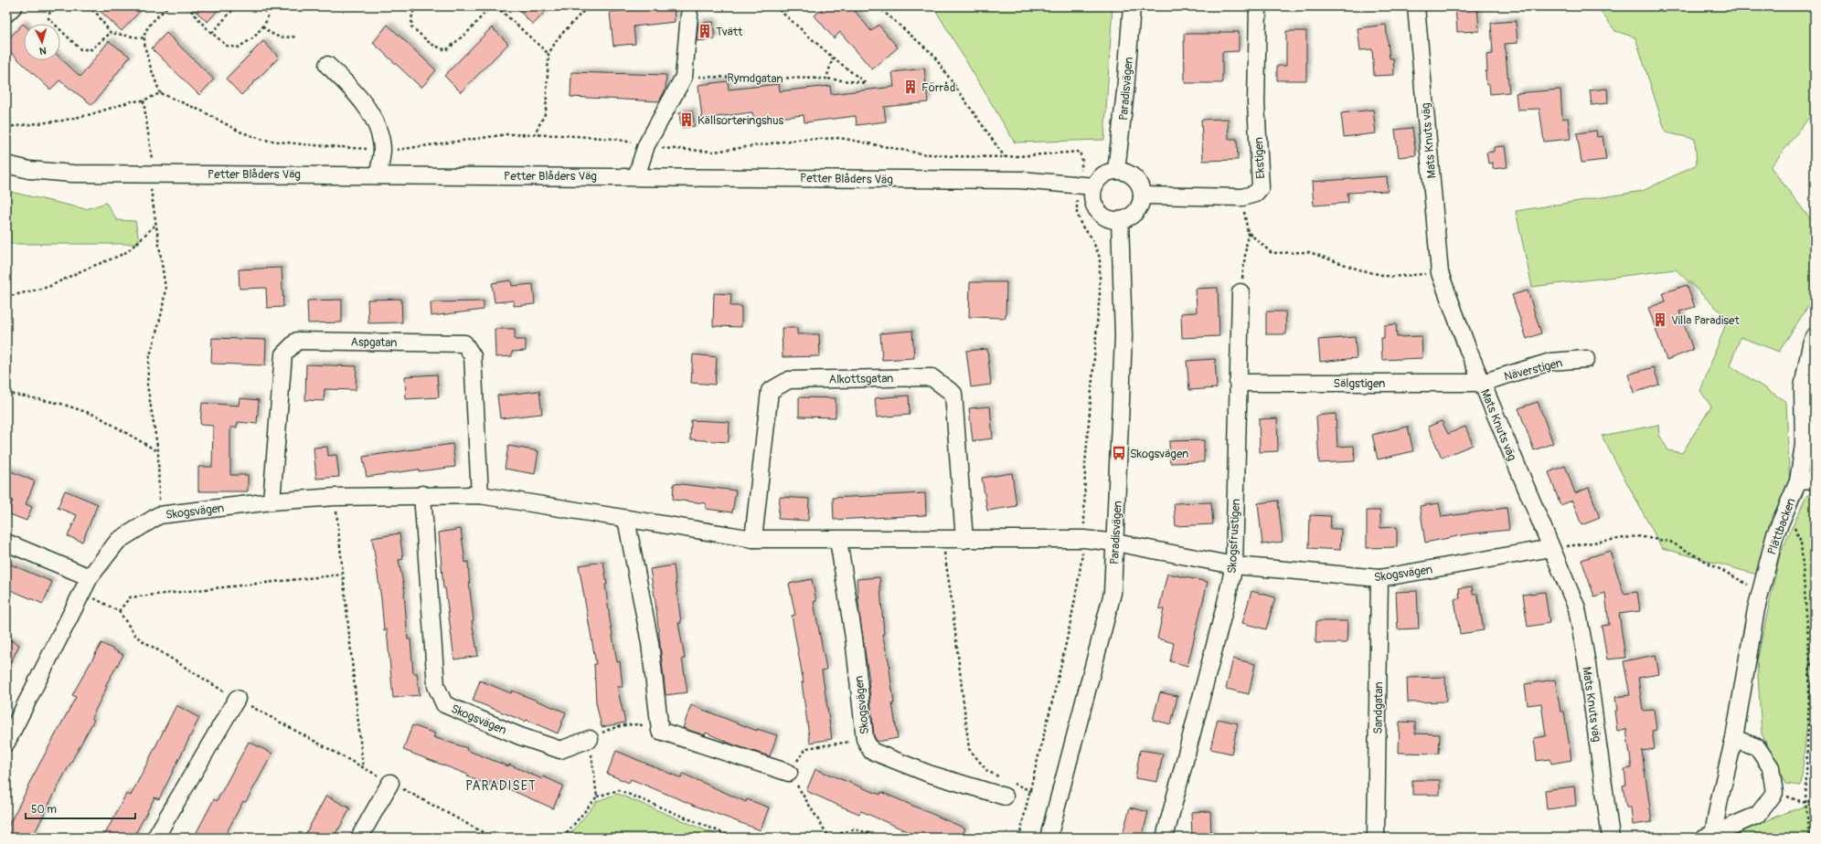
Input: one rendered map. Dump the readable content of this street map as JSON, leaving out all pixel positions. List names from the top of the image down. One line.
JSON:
{"streets":{"street":["Paradisvägen","Mats Knuts väg","Ekstigen","Petter Blåders Väg","Aspgatan","Näverstigen","Alkottsgatan","Sälgstigen","Skogsvägen","Plättbacken","Skogsfrustigen","Sandgatan"],"path":["Rymdgatan"]},"crossings":[["Paradisvägen","Ekstigen"],["Paradisvägen","Petter Blåders Väg"],["Paradisvägen","Skogsvägen"],["Mats Knuts väg","Näverstigen"],["Mats Knuts väg","Sälgstigen"],["Mats Knuts väg","Skogsvägen"],["Ekstigen","Petter Blåders Väg"],["Aspgatan","Skogsvägen"],["Näverstigen","Sälgstigen"],["Alkottsgatan","Skogsvägen"],["Sälgstigen","Skogsfrustigen"],["Skogsvägen","Skogsfrustigen"],["Skogsvägen","Sandgatan"]],"districts":["PARADISET"],"places":{"building":["Tvätt","Förråd","Källsorteringshus","Villa Paradiset"],"bus stop":["Skogsvägen"]},"scale_bar":"50 m","north":"bottom"}
